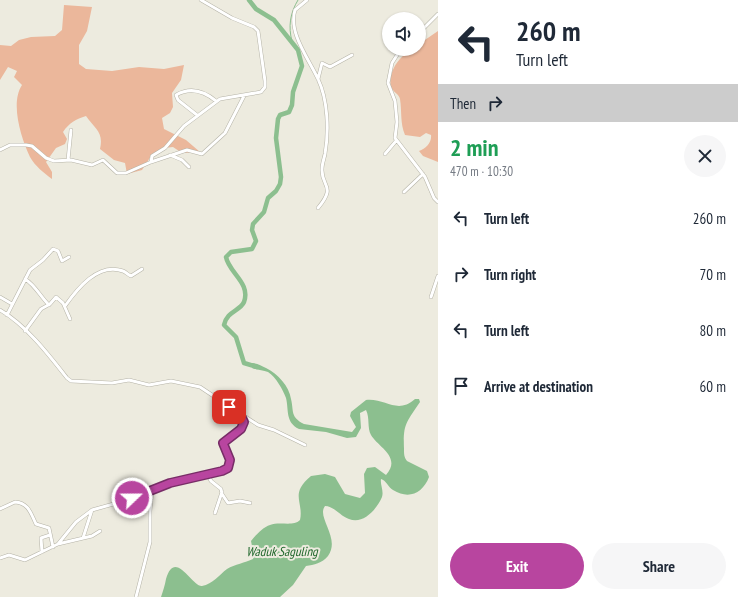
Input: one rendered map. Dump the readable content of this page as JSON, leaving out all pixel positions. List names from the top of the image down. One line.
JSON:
{"water":["Waduk Saguling"],"page":{"turn":["260 m","Turn left"],"then":"Then","heading":["2 min","470 m · 10:30"],"list":[{"name":"Turn left","value":"260 m"},{"name":"Turn right","value":"70 m"},{"name":"Turn left","value":"80 m"},{"name":"Arrive at destination","value":"60 m"}],"buttons":["Exit","Share"]}}
